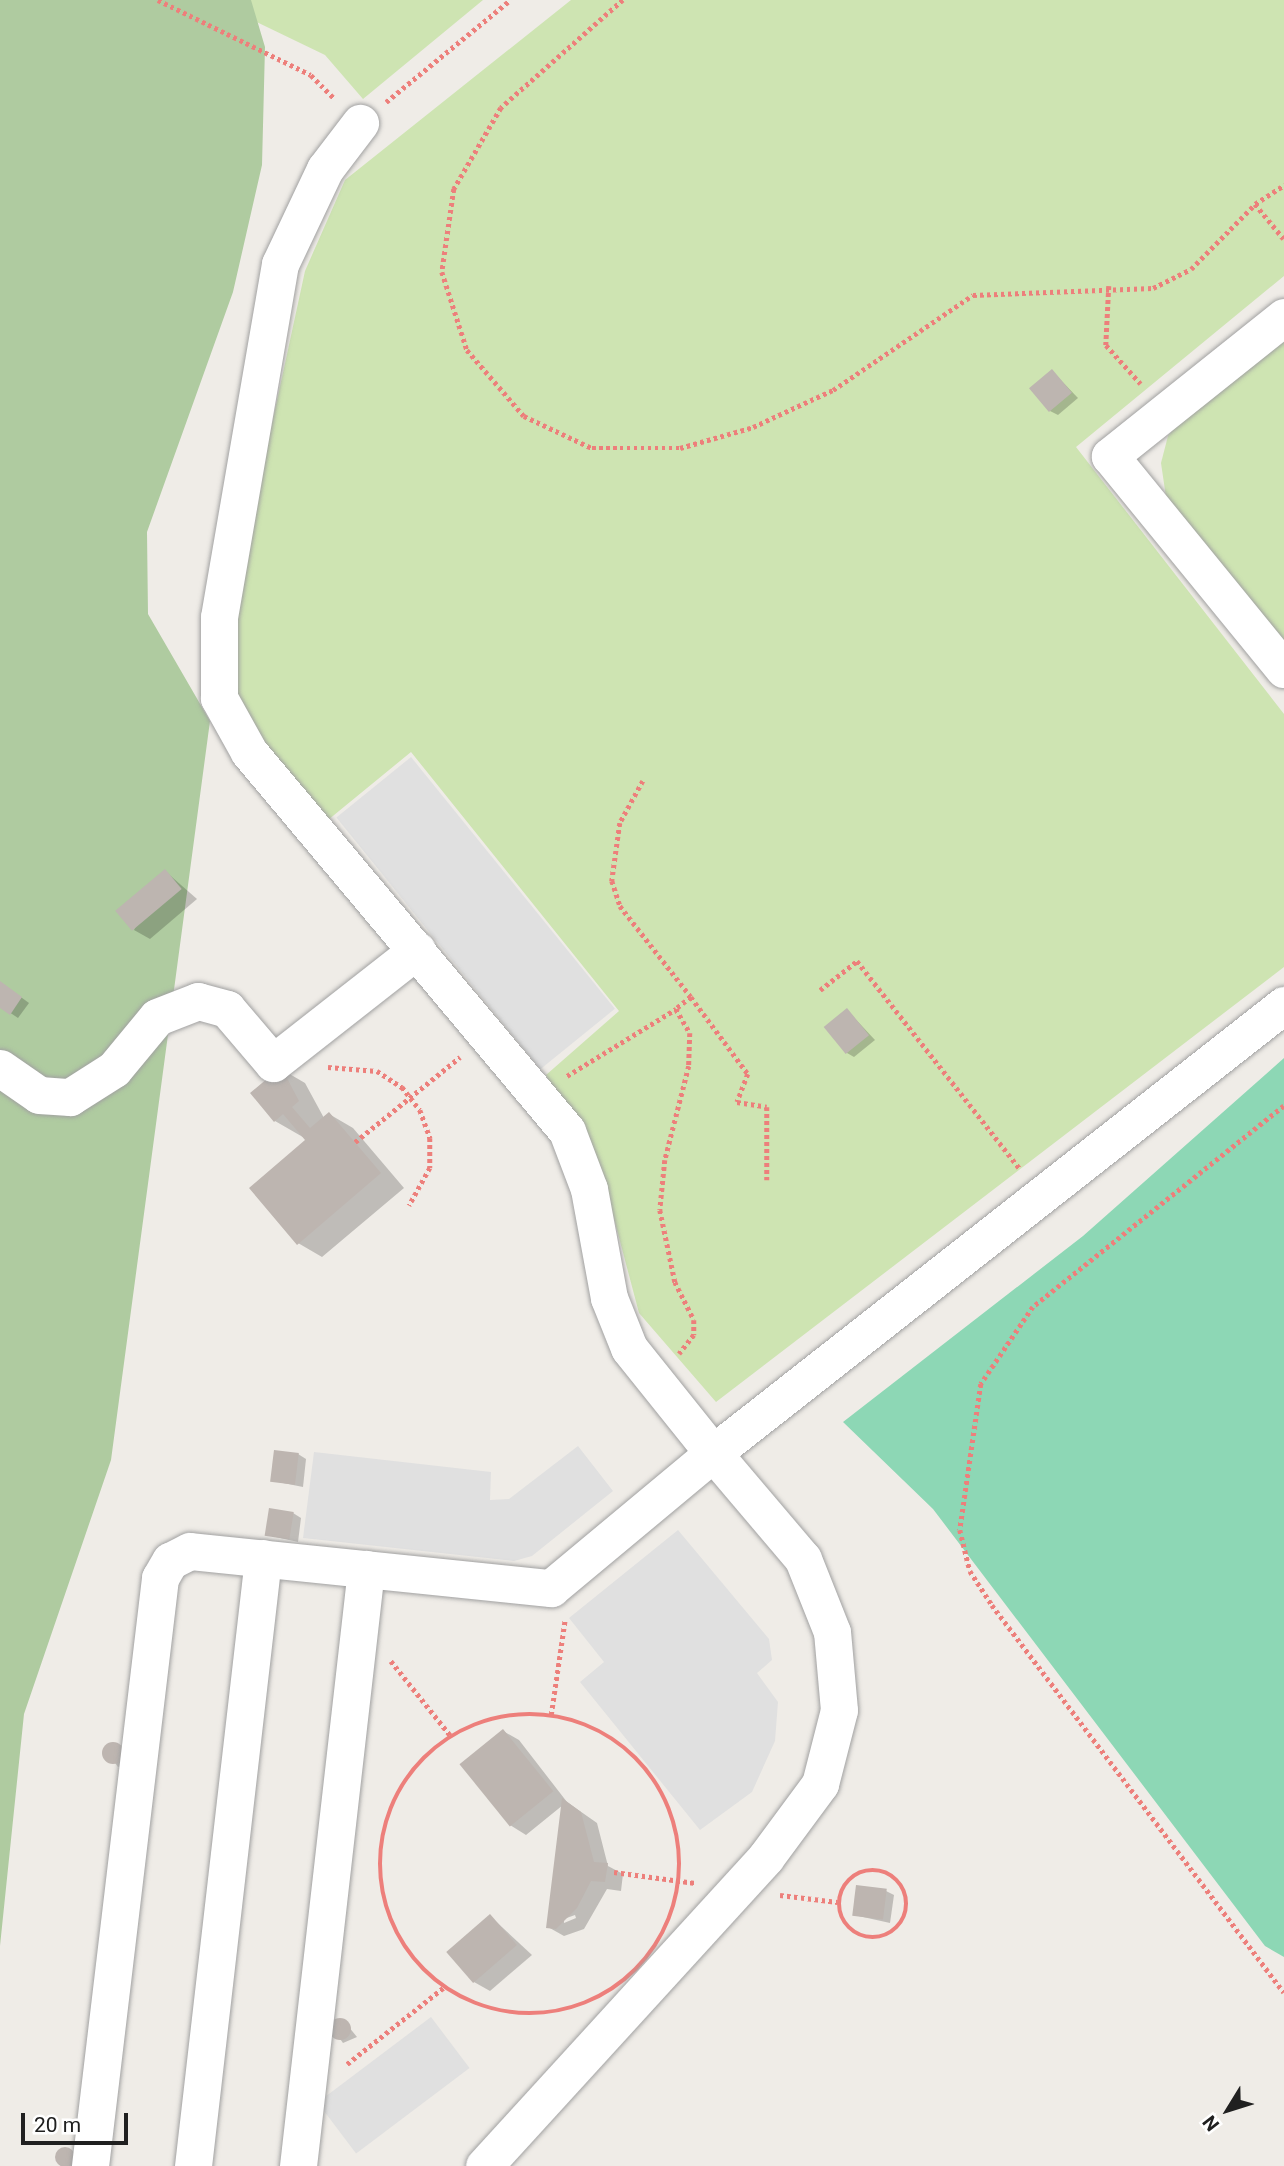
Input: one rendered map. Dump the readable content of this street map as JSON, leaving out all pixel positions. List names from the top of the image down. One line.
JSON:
{"scale_bar":"20 m","north":"bottom left"}
